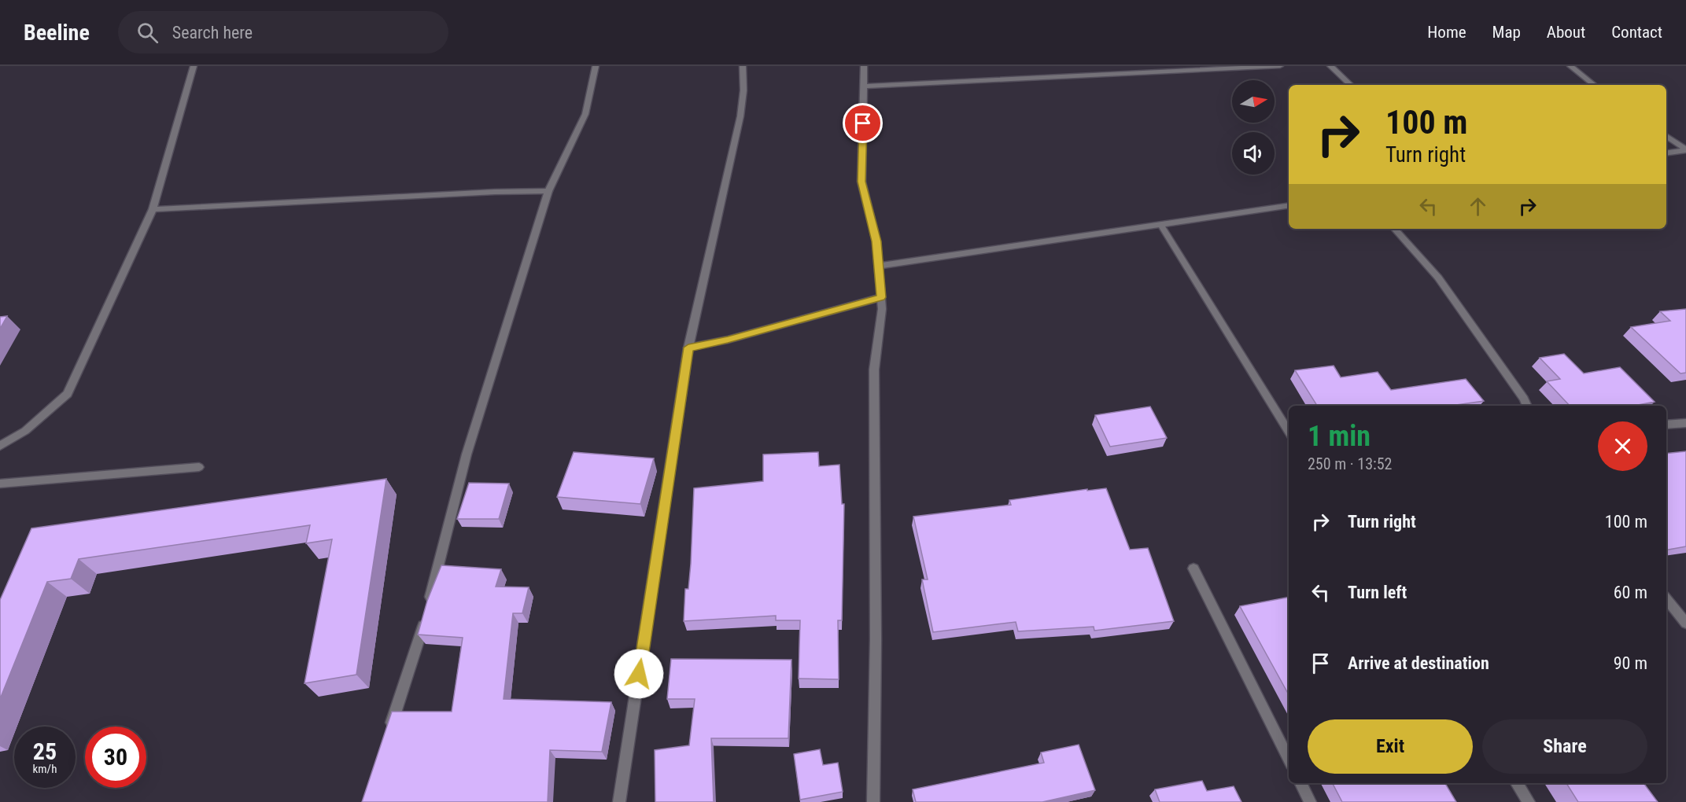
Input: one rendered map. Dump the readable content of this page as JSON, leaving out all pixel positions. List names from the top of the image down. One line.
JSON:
{"north":"right","page":{"header":"Beeline","search":"Search here","nav":["Home","Map","About","Contact"],"turn":["100 m","Turn right"],"heading":["1 min","250 m · 13:52"],"list":[{"name":"Turn right","value":"100 m"},{"name":"Turn left","value":"60 m"},{"name":"Arrive at destination","value":"90 m"}],"buttons":["Exit","Share"],"speed":"25 km/h","limit":"30"}}
